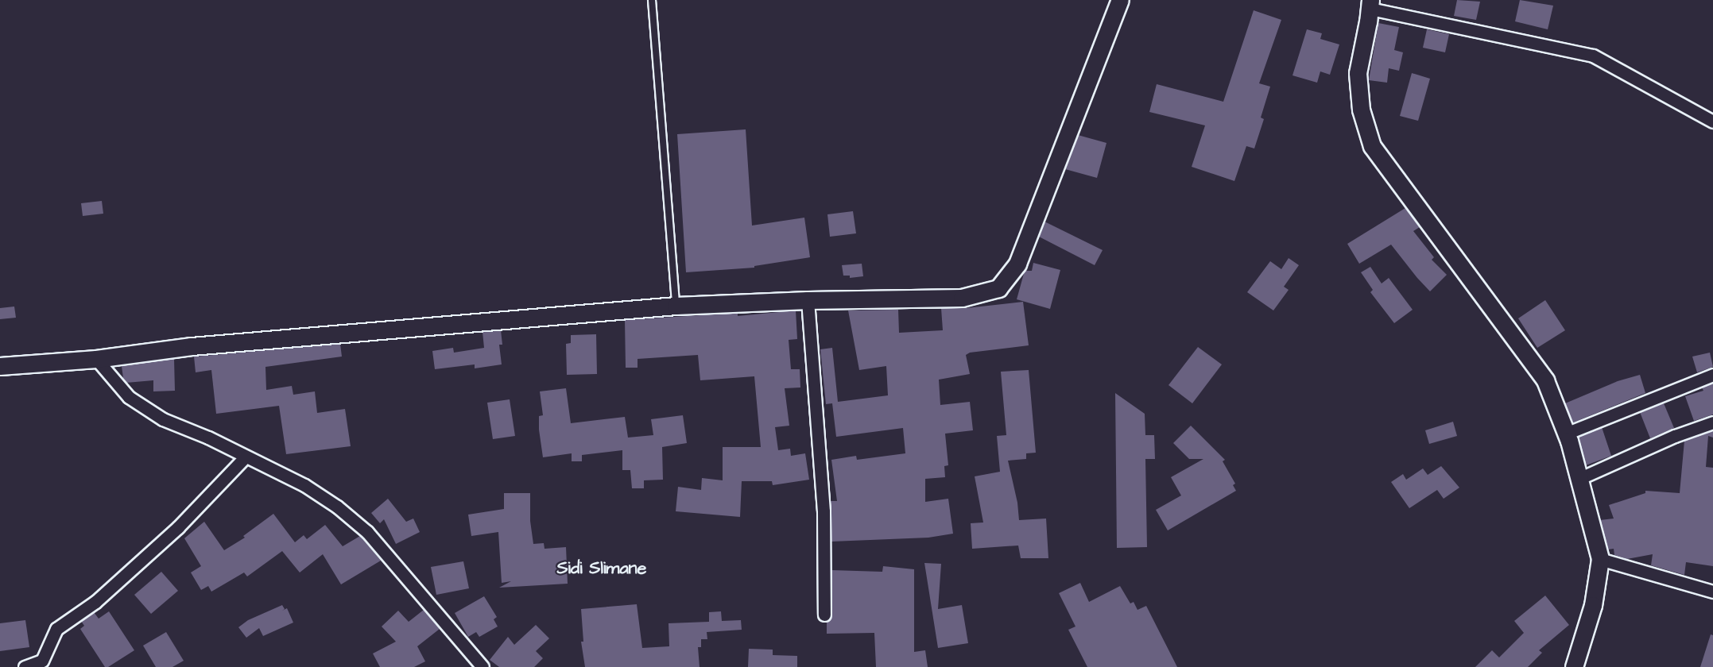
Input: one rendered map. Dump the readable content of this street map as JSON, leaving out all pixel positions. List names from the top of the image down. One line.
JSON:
{"districts":["Sidi Slimane"]}
